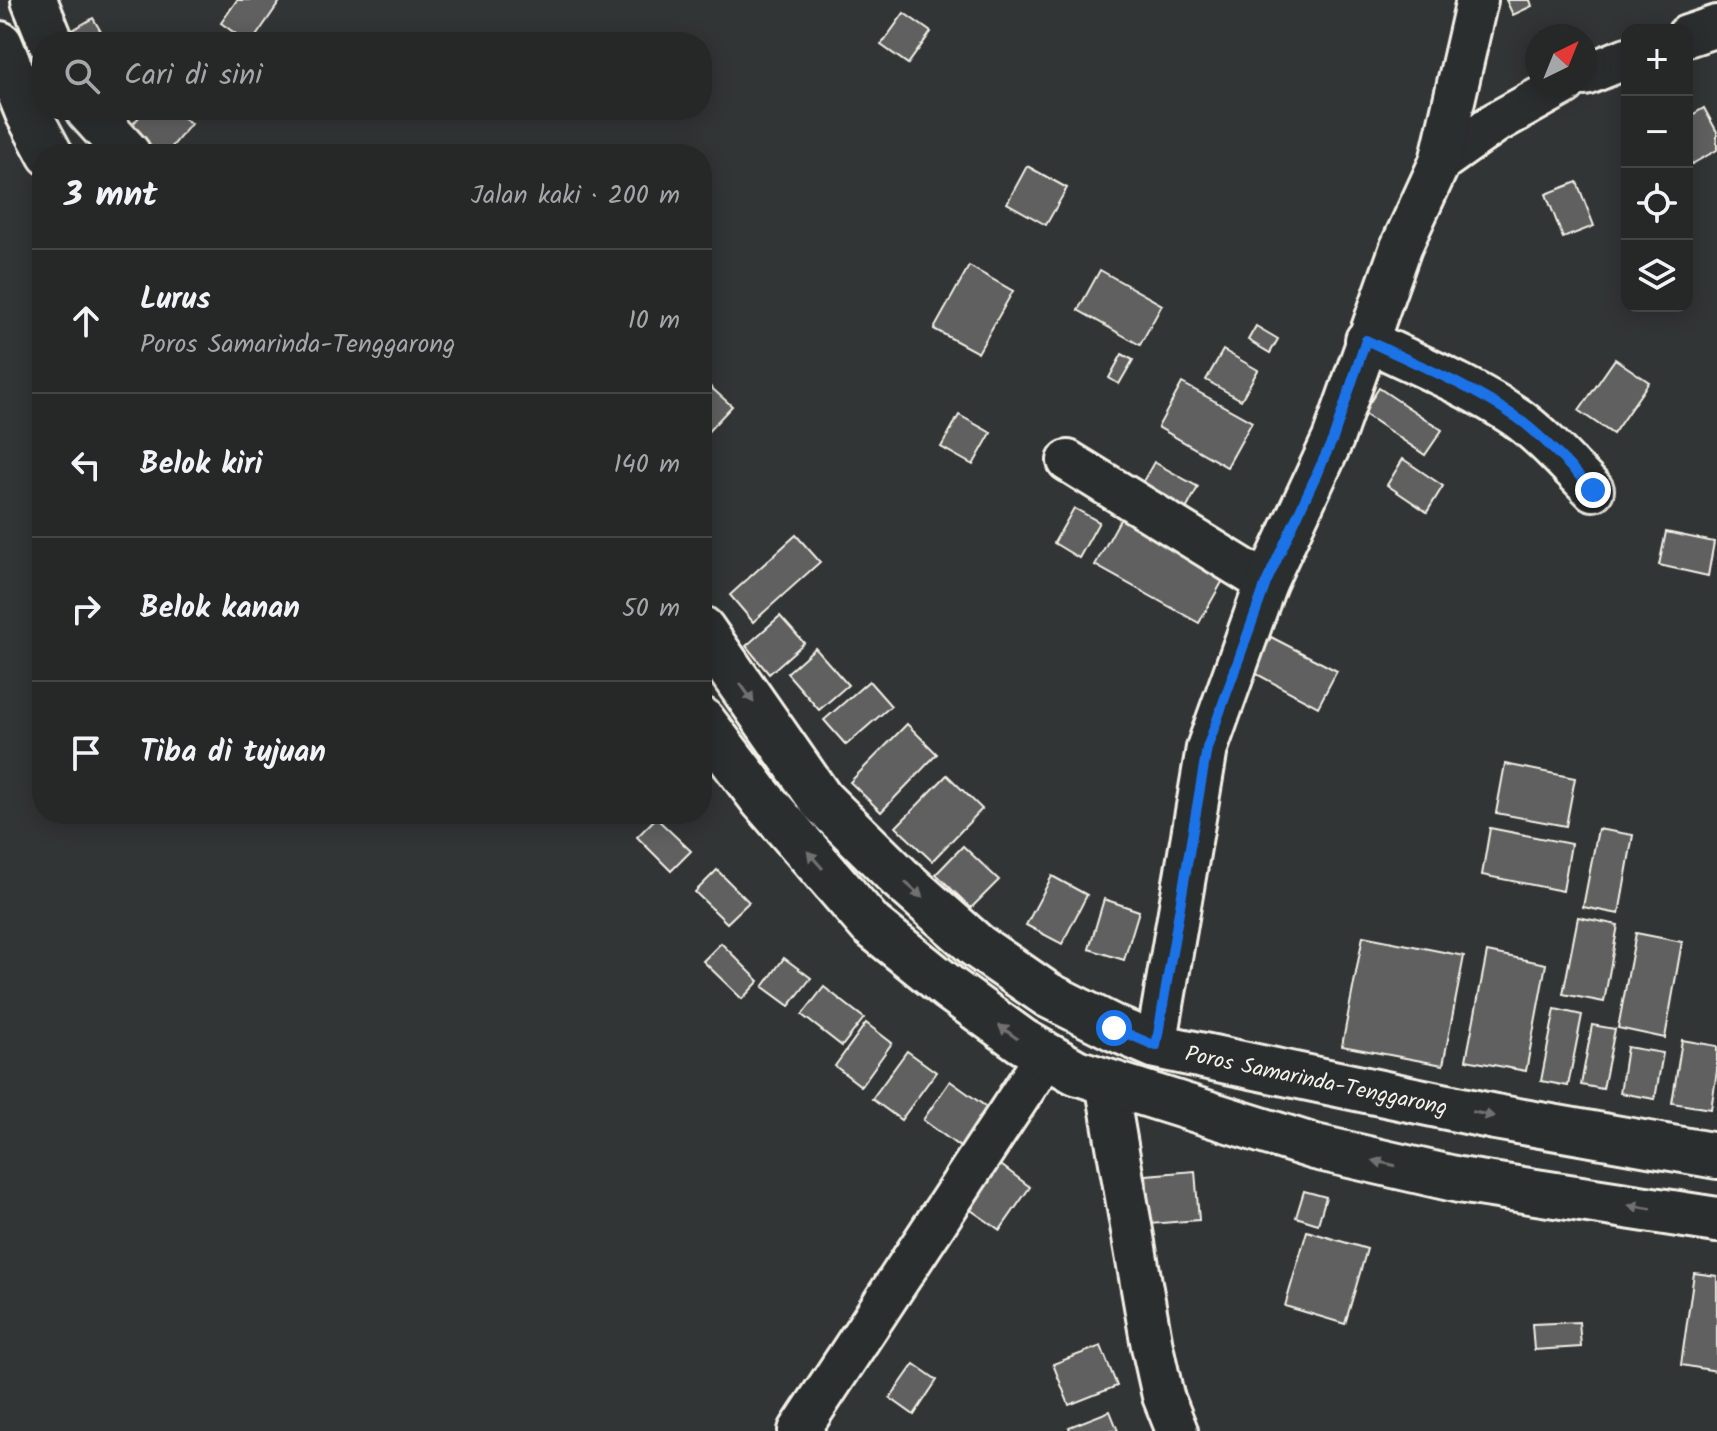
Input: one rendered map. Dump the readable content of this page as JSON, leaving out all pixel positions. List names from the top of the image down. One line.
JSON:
{"streets":{"main road":["Poros Samarinda-Tenggarong"]},"north":"top right","page":{"map_buttons":["+","−"],"search":"Cari di sini","heading":["3 mnt","Jalan kaki · 200 m"],"list":[["Lurus","Poros Samarinda-Tenggarong","10 m"],["Belok kiri","140 m"],["Belok kanan","50 m"],"Tiba di tujuan"]}}
